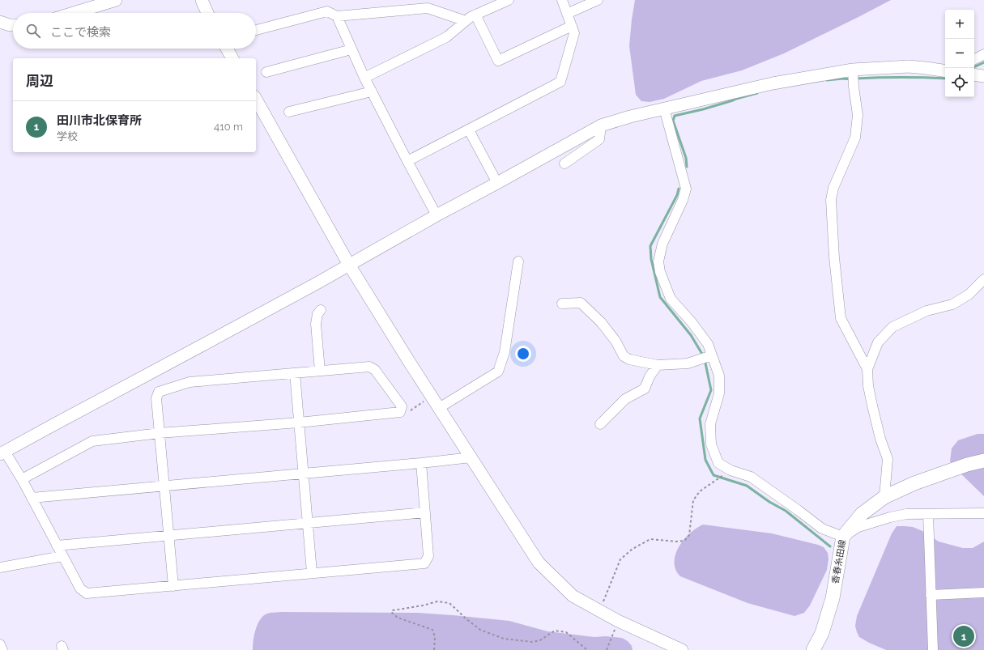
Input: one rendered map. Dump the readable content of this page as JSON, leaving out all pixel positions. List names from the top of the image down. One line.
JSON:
{"streets":{"main road":["香春糸田線"]},"page":{"map_buttons":["+","−"],"search":"ここで検索","heading":"周辺","list":[{"mark":"1","name":"田川市北保育所","note":"学校","value":"410 m"}],"pins":"1"}}
